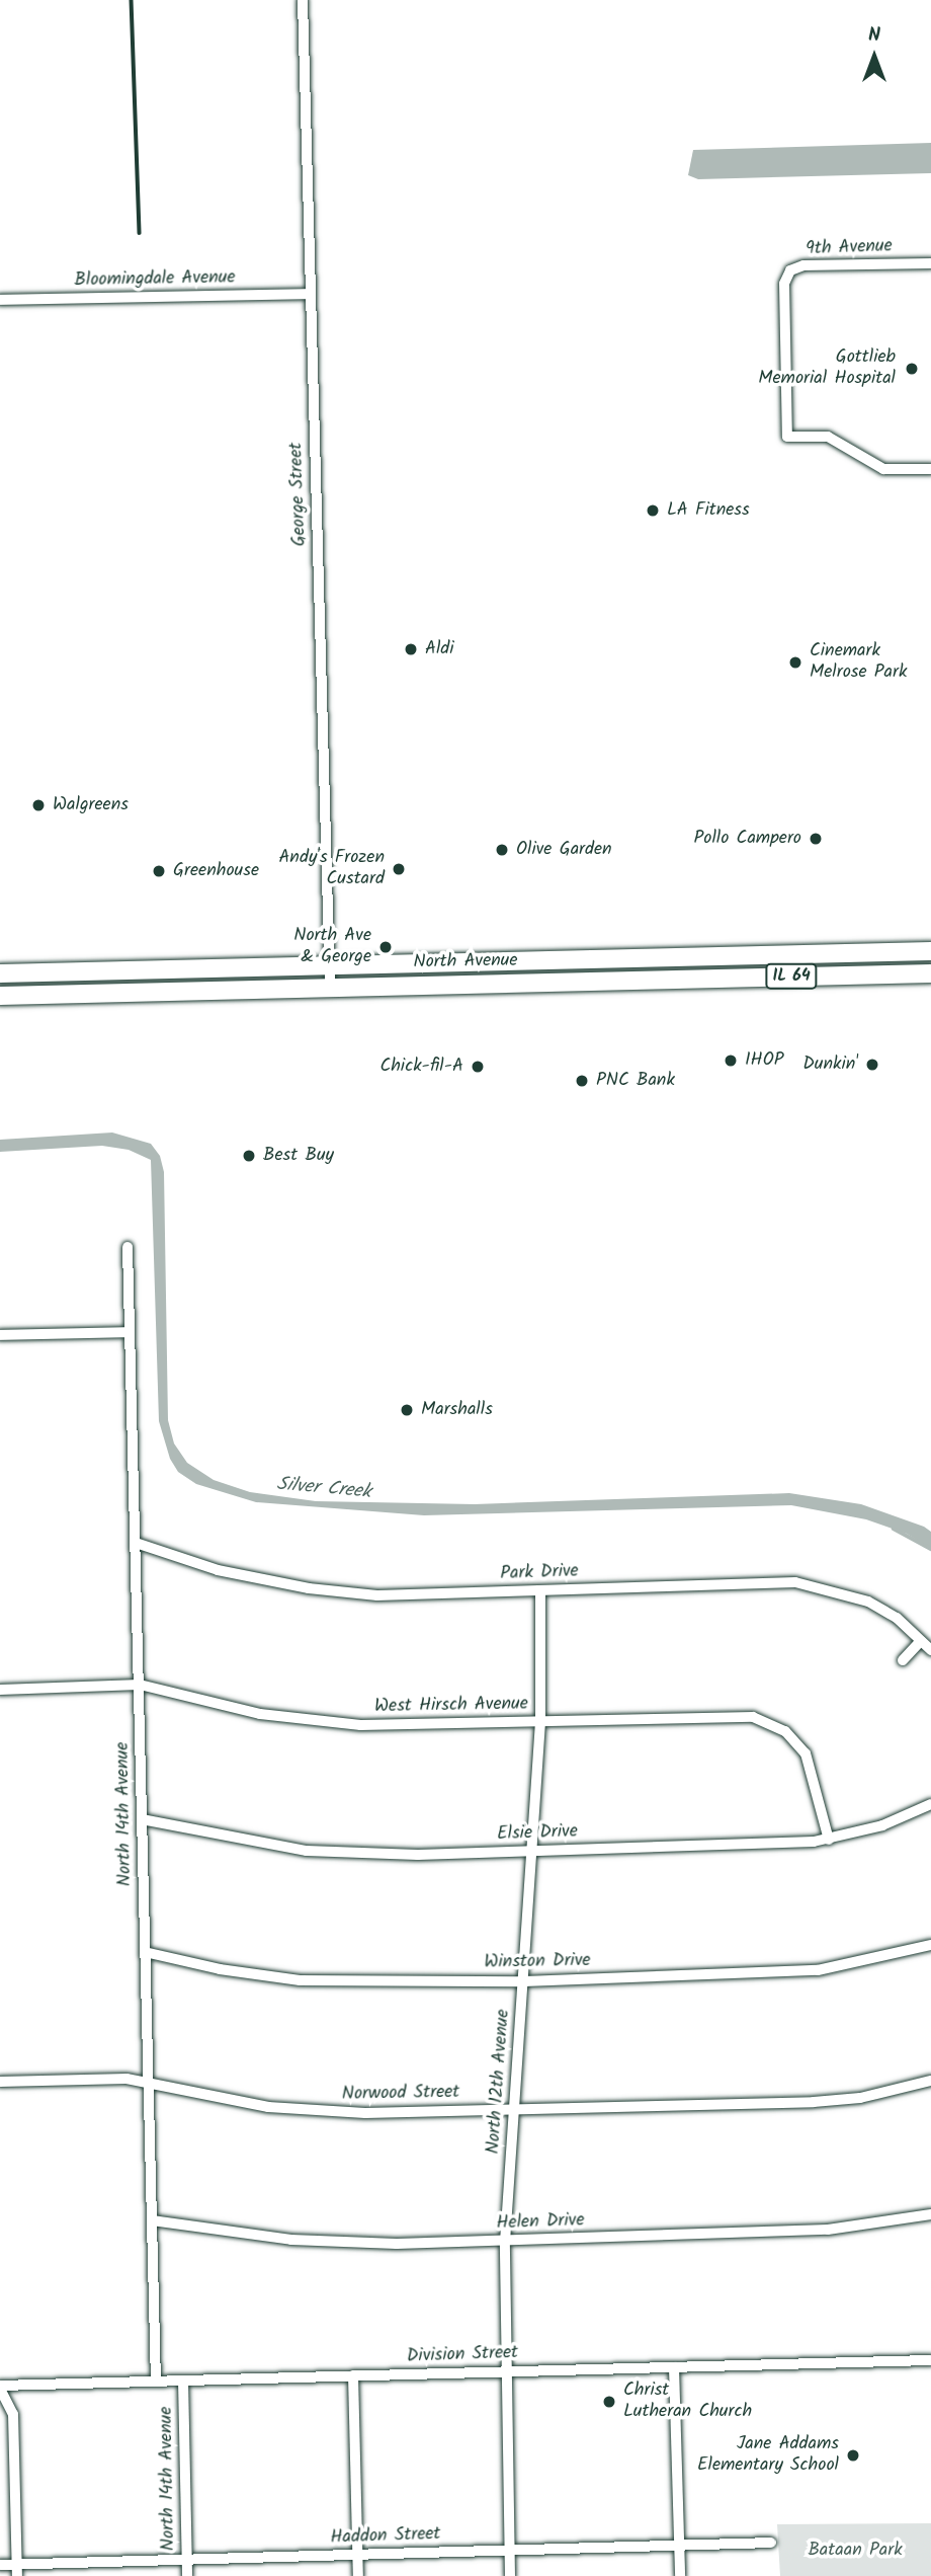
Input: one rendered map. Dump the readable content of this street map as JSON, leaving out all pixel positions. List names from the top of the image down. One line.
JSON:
{"streets":{"main road":["North Avenue","IL 64"],"street":["9th Avenue","Bloomingdale Avenue","George Street","Park Drive","West Hirsch Avenue","North 14th Avenue","Elsie Drive","Winston Drive","North 12th Avenue","Norwood Street","Helen Drive","Division Street","Haddon Street"]},"crossings":[["Bloomingdale Avenue","George Street"],["George Street","North Avenue"],["Park Drive","North 14th Avenue"],["Park Drive","North 12th Avenue"],["West Hirsch Avenue","North 14th Avenue"],["West Hirsch Avenue","Elsie Drive"],["West Hirsch Avenue","North 12th Avenue"],["North 14th Avenue","Elsie Drive"],["North 14th Avenue","Winston Drive"],["North 14th Avenue","Norwood Street"],["North 14th Avenue","Helen Drive"],["North 14th Avenue","Division Street"],["North 14th Avenue","Haddon Street"],["Elsie Drive","North 12th Avenue"],["Winston Drive","North 12th Avenue"],["North 12th Avenue","Norwood Street"],["North 12th Avenue","Helen Drive"],["North 12th Avenue","Division Street"],["North 12th Avenue","Haddon Street"]],"water":["Silver Creek"],"parks":["Bataan Park"],"places":["Gottlieb Memorial Hospital","LA Fitness","Aldi","Cinemark Melrose Park","Walgreens","Pollo Campero","Olive Garden","Andy's Frozen Custard","Greenhouse","North Ave & George","IHOP","Dunkin'","Chick-fil-A","PNC Bank","Best Buy","Marshalls","Christ Lutheran Church","Jane Addams Elementary School"],"north":"top"}
